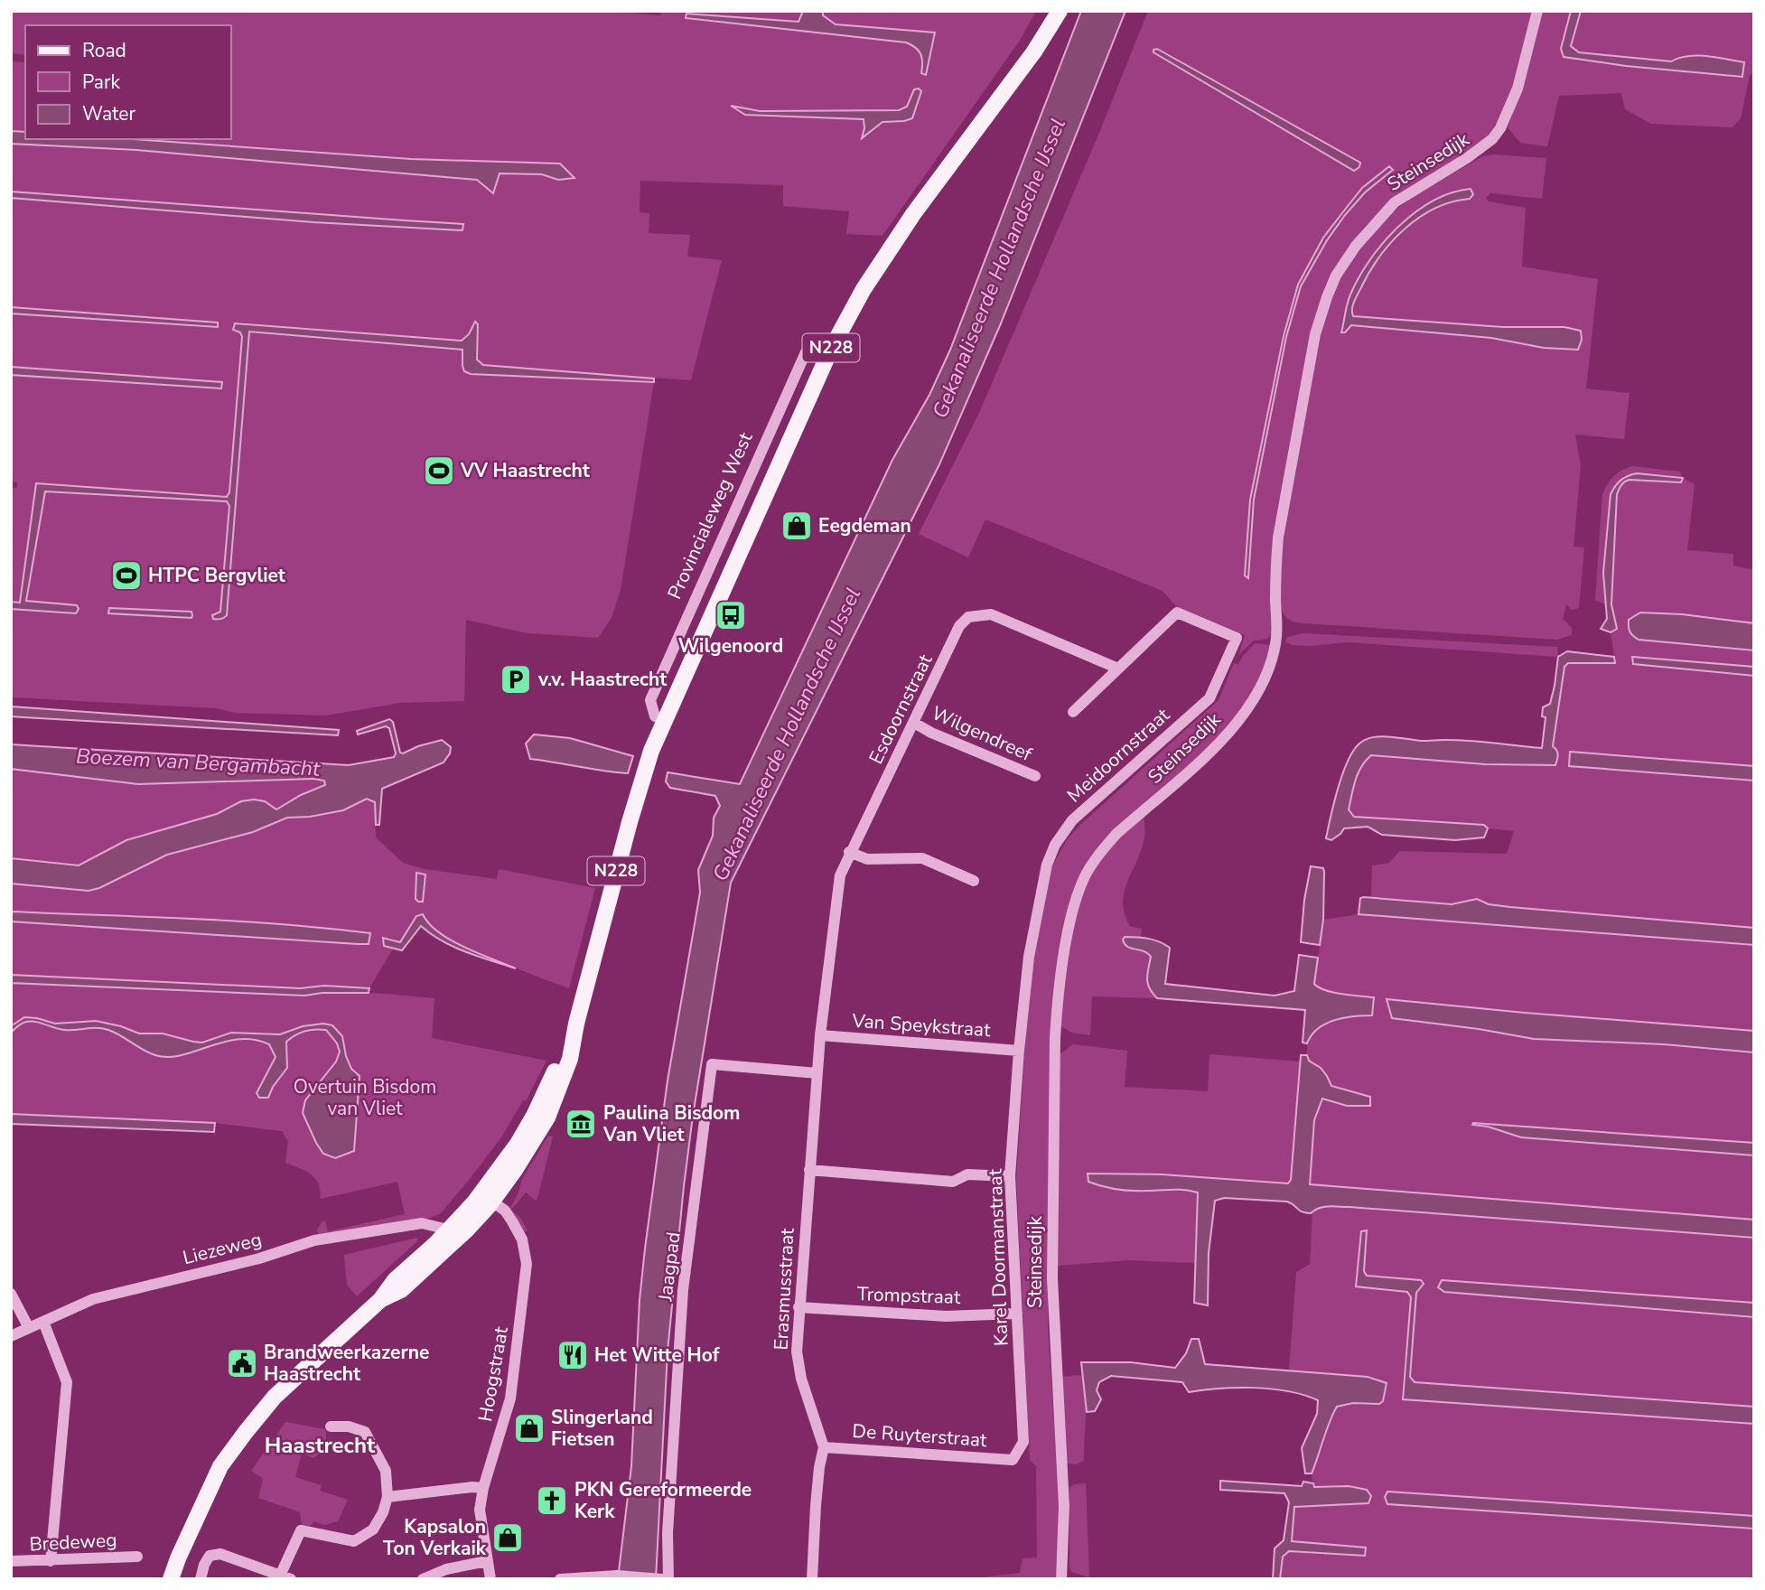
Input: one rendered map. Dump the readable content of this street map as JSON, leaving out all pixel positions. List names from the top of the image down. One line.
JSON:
{"streets":{"main road":["N228"],"street":["Steinsedijk","Esdoornstraat","Wilgendreef","Meidoornstraat","Van Speykstraat","Liezeweg","Karel Doormanstraat","Jaagpad","Erasmusstraat","Trompstraat","Hoogstraat","De Ruyterstraat","Bredeweg"]},"crossings":[["N228","Liezeweg"],["N228","Hoogstraat"],["Esdoornstraat","Wilgendreef"],["Esdoornstraat","Meidoornstraat"],["Esdoornstraat","Van Speykstraat"],["Esdoornstraat","Erasmusstraat"],["Meidoornstraat","Van Speykstraat"],["Meidoornstraat","Karel Doormanstraat"],["Van Speykstraat","Karel Doormanstraat"],["Van Speykstraat","Erasmusstraat"],["Karel Doormanstraat","Trompstraat"],["Karel Doormanstraat","De Ruyterstraat"],["Jaagpad","Erasmusstraat"],["Erasmusstraat","Trompstraat"],["Erasmusstraat","De Ruyterstraat"]],"districts":["Haastrecht"],"water":["Gekanaliseerde Hollandsche IJssel","Boezem van Bergambacht"],"parks":["Overtuin Bisdom van Vliet"],"places":{"sports":["VV Haastrecht","HTPC Bergvliet"],"shop":["Eegdeman","Slingerland Fietsen","Kapsalon Ton Verkaik"],"bus stop":["Wilgenoord"],"parking":["v.v. Haastrecht"],"museum":["Paulina Bisdom Van Vliet"],"restaurant":["Het Witte Hof"],"public building":["Brandweerkazerne Haastrecht"],"church":["PKN Gereformeerde Kerk"]},"legend":["Road","Park","Water"]}
